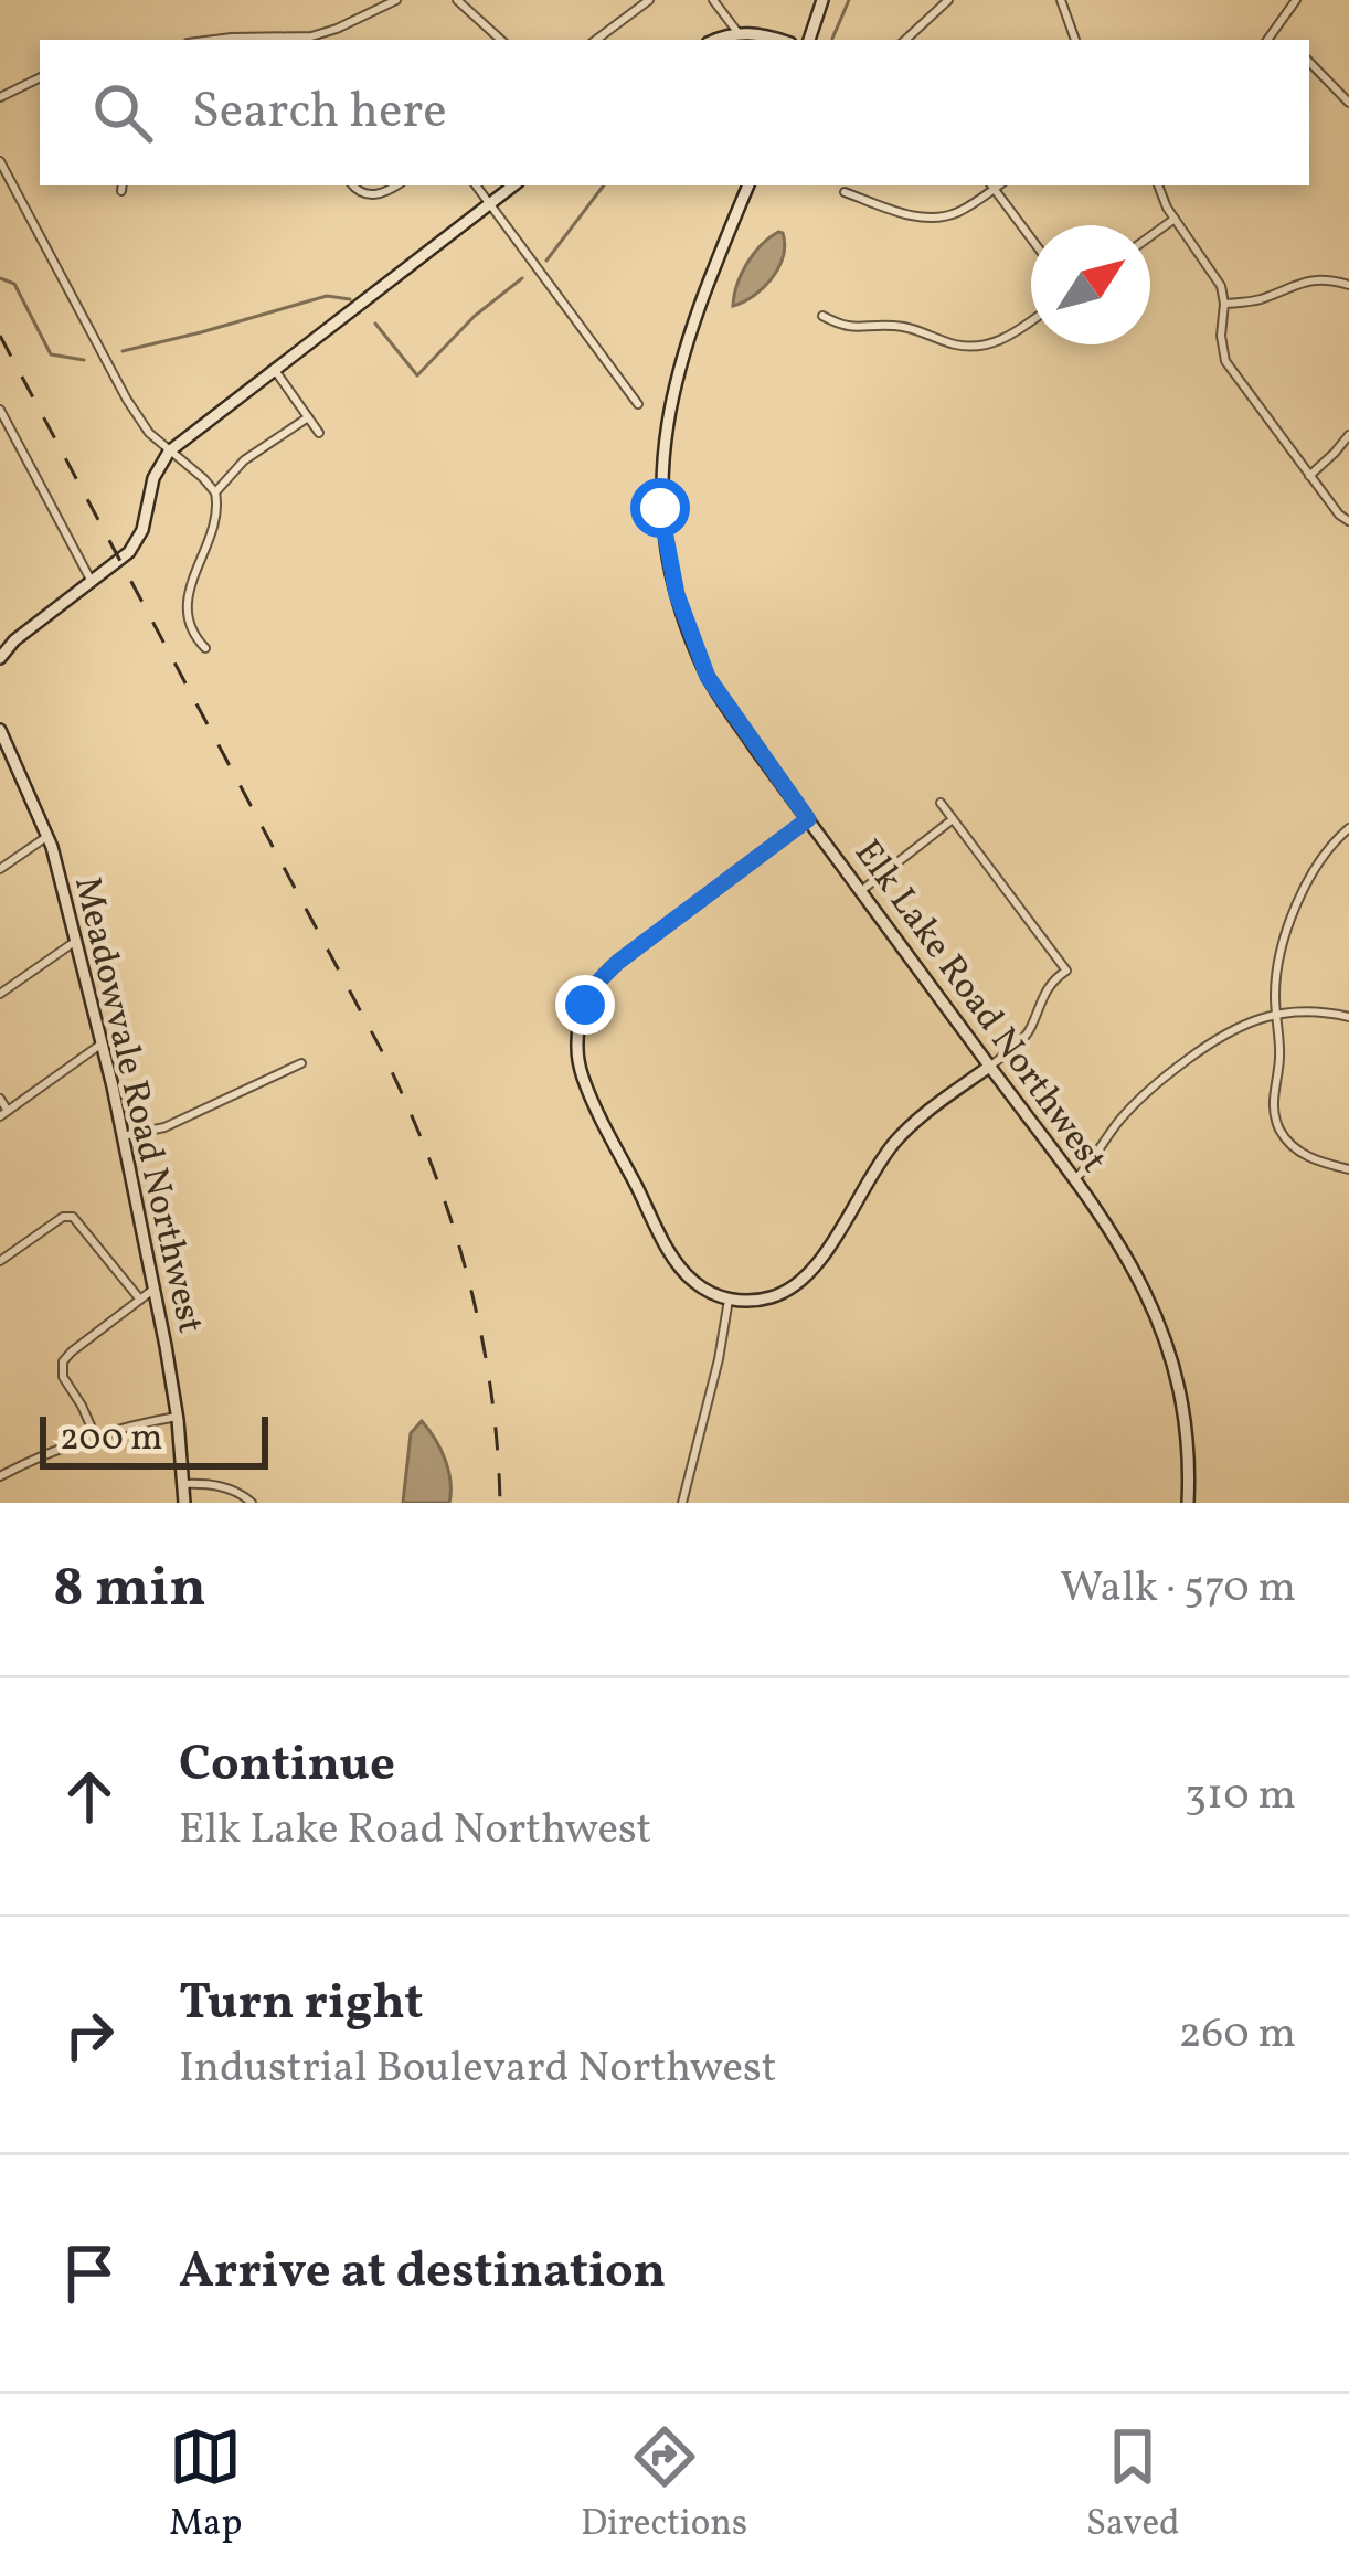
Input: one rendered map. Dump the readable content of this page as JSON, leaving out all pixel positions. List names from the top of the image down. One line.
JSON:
{"streets":{"street":["Elk Lake Road Northwest","Meadowvale Road Northwest"]},"scale_bar":"200 m","north":"top right","page":{"search":"Search here","scale":"200 m","heading":["8 min","Walk · 570 m"],"list":[["Continue","Elk Lake Road Northwest","310 m"],["Turn right","Industrial Boulevard Northwest","260 m"],"Arrive at destination"],"nav":["Map","Directions","Saved"]}}
